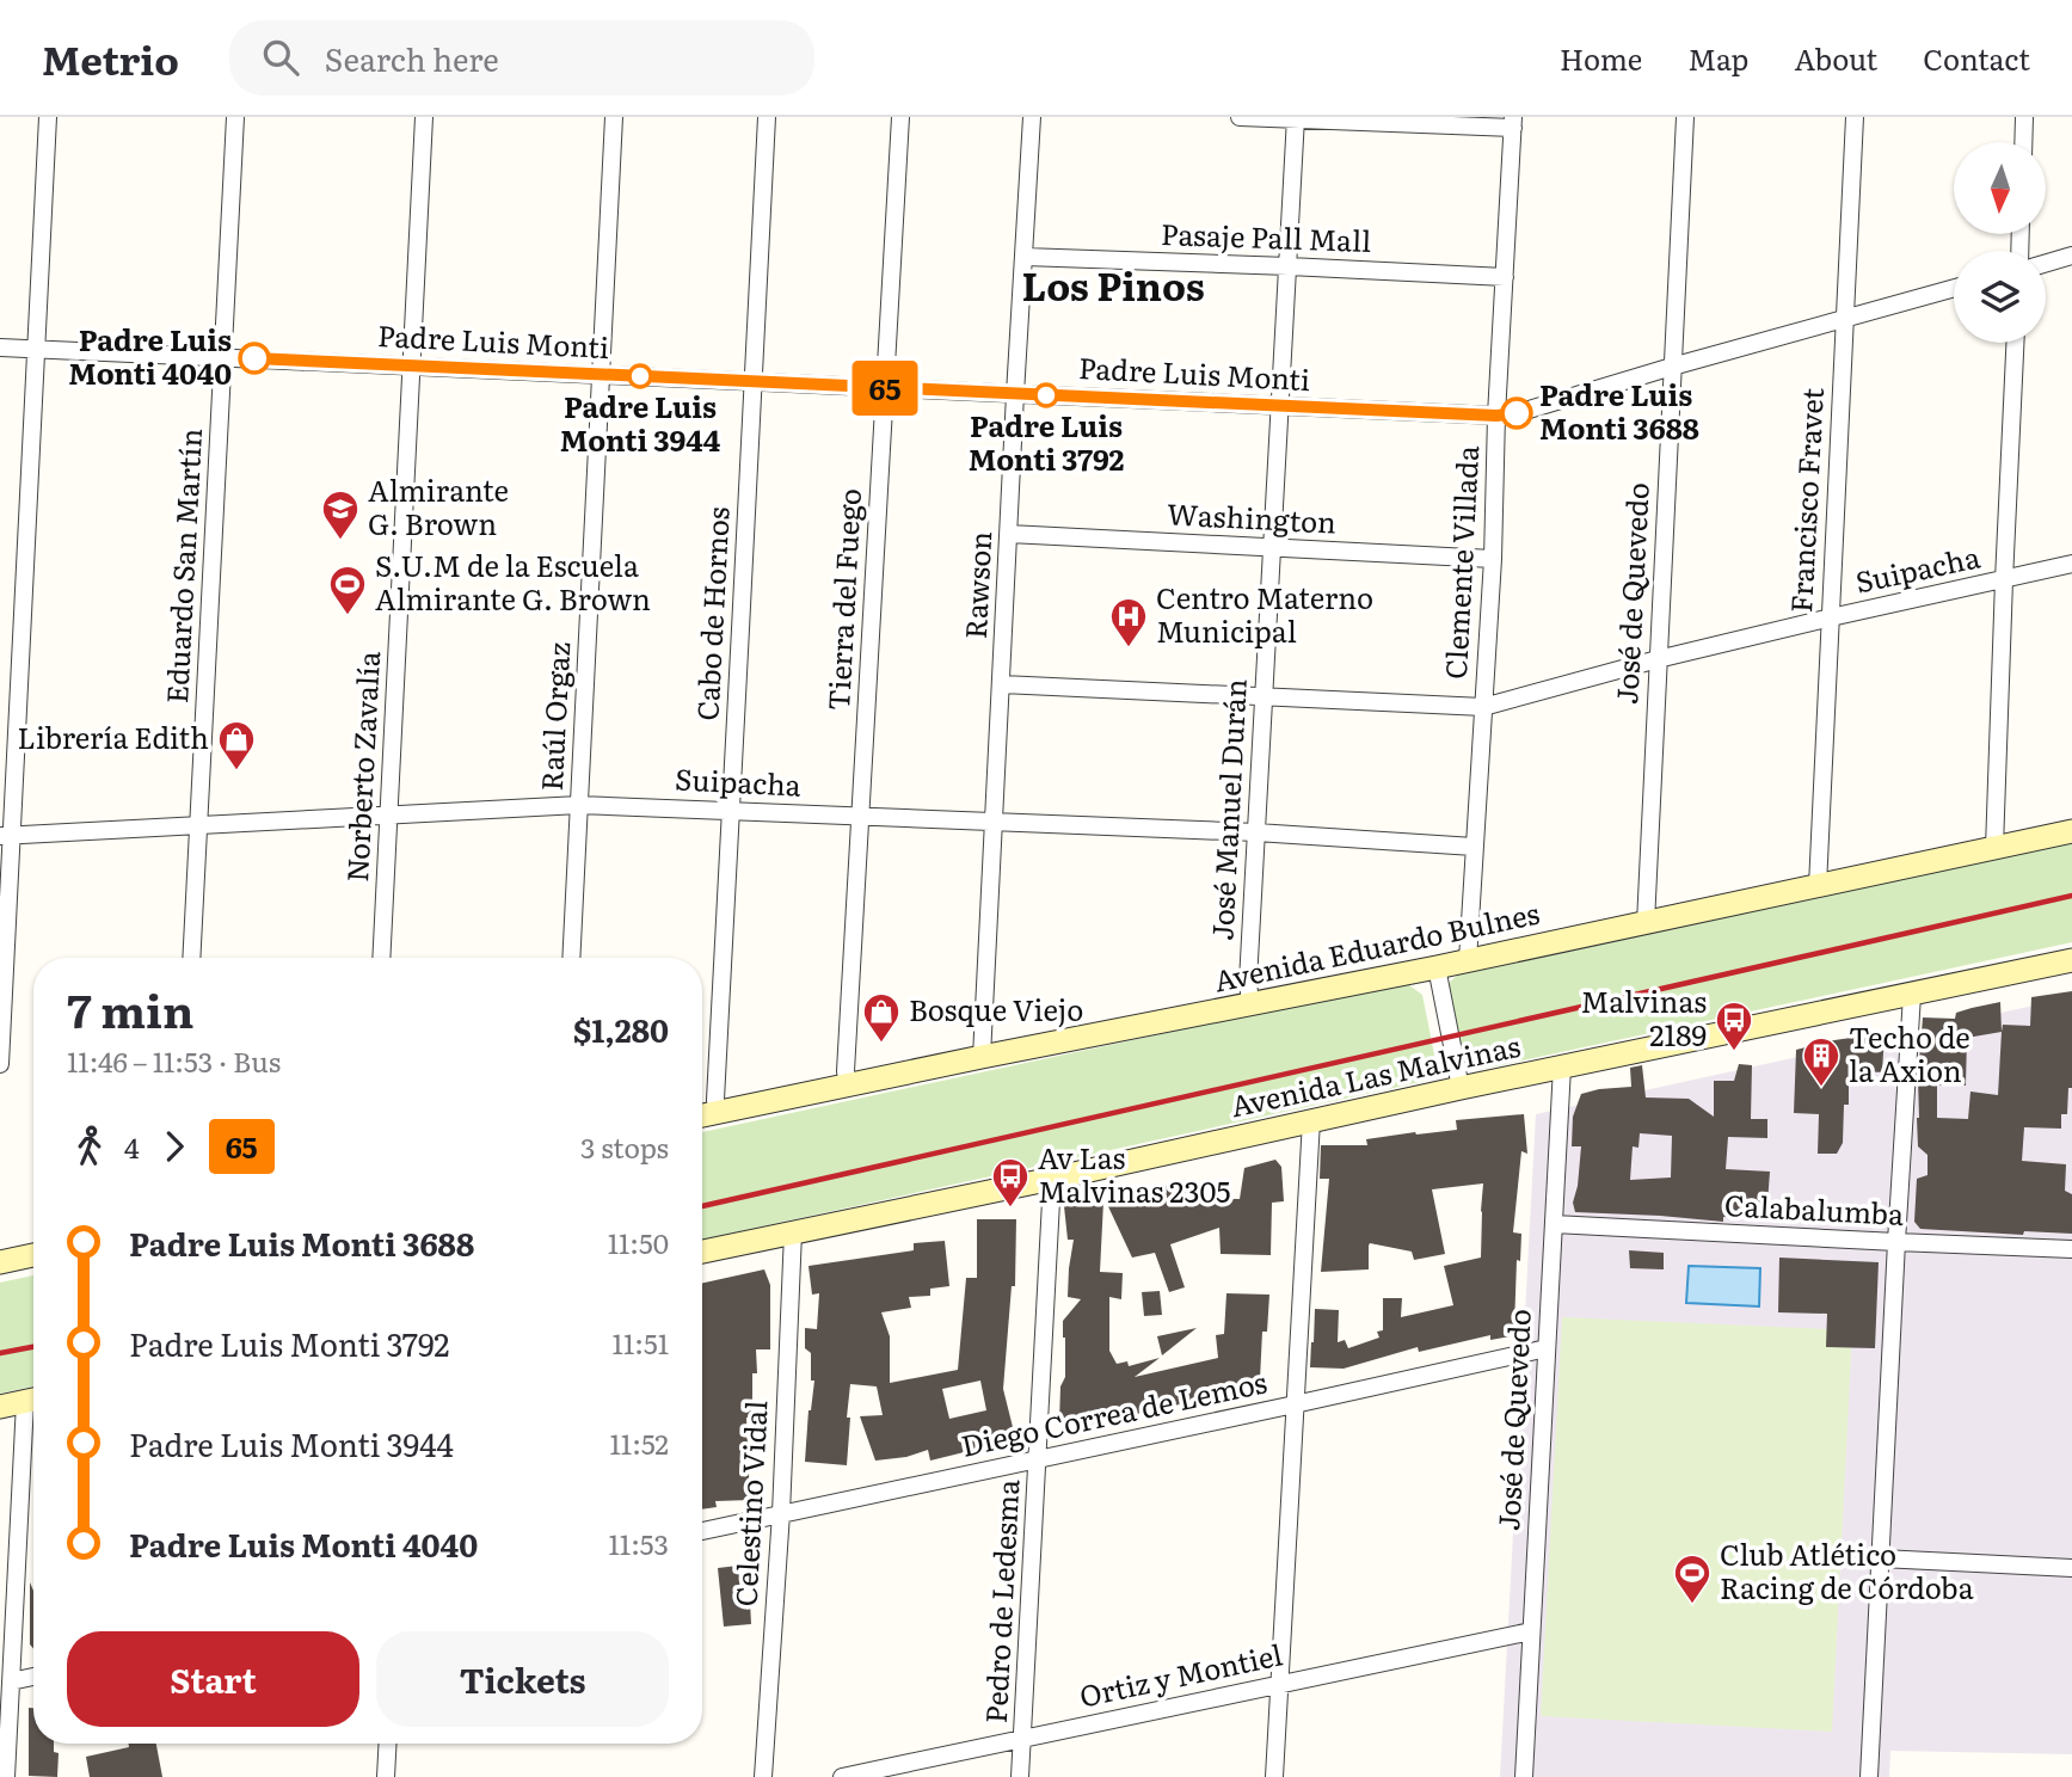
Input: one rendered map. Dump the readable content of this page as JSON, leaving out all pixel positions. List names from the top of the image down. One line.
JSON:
{"streets":{"main road":["Avenida Eduardo Bulnes","Avenida Las Malvinas"],"street":["Pasaje Pall Mall","Padre Luis Monti","Francisco Fravet","Washington","Clemente Villada","Eduardo San Martín","Suipacha","Rawson","José de Quevedo","Tierra del Fuego","Cabo de Hornos","Raúl Orgaz","Norberto Zavalía","José Manuel Durán","Calabalumba","Diego Correa de Lemos","Celestino Vidal","Pedro de Ledesma","Ortiz y Montiel"]},"crossings":[["Pasaje Pall Mall","Clemente Villada"],["Pasaje Pall Mall","Rawson"],["Pasaje Pall Mall","José Manuel Durán"],["Padre Luis Monti","Francisco Fravet"],["Padre Luis Monti","Clemente Villada"],["Padre Luis Monti","Eduardo San Martín"],["Padre Luis Monti","Rawson"],["Padre Luis Monti","José de Quevedo"],["Padre Luis Monti","Tierra del Fuego"],["Padre Luis Monti","Cabo de Hornos"],["Padre Luis Monti","Raúl Orgaz"],["Padre Luis Monti","Norberto Zavalía"],["Padre Luis Monti","José Manuel Durán"],["Francisco Fravet","Suipacha"],["Francisco Fravet","Avenida Eduardo Bulnes"],["Washington","Clemente Villada"],["Washington","Rawson"],["Washington","José Manuel Durán"],["Clemente Villada","Suipacha"],["Clemente Villada","Avenida Eduardo Bulnes"],["Eduardo San Martín","Suipacha"],["Suipacha","Rawson"],["Suipacha","José de Quevedo"],["Suipacha","Tierra del Fuego"],["Suipacha","Cabo de Hornos"],["Suipacha","Raúl Orgaz"],["Suipacha","Norberto Zavalía"],["Suipacha","José Manuel Durán"],["Rawson","Avenida Eduardo Bulnes"],["José de Quevedo","Avenida Eduardo Bulnes"],["José de Quevedo","Avenida Las Malvinas"],["José de Quevedo","Calabalumba"],["José de Quevedo","Diego Correa de Lemos"],["José de Quevedo","Ortiz y Montiel"],["Tierra del Fuego","Avenida Eduardo Bulnes"],["Cabo de Hornos","Avenida Eduardo Bulnes"],["José Manuel Durán","Avenida Eduardo Bulnes"],["Avenida Las Malvinas","Celestino Vidal"],["Avenida Las Malvinas","Pedro de Ledesma"],["Diego Correa de Lemos","Celestino Vidal"],["Diego Correa de Lemos","Pedro de Ledesma"],["Pedro de Ledesma","Ortiz y Montiel"]],"districts":["Los Pinos"],"places":{"other":["Padre Luis Monti 4040","Padre Luis Monti 3944","Padre Luis Monti 3792","Padre Luis Monti 3688"],"school or university":["Almirante G. Brown"],"sports":["S.U.M de la Escuela Almirante G. Brown","Club Atlético Racing de Córdoba"],"hospital":["Centro Materno Municipal"],"shop":["Librería Edith","Bosque Viejo"],"bus stop":["Malvinas 2189","Av Las Malvinas 2305"],"building":["Techo de la Axion"]},"lines":["bus line 65"],"north":"bottom","page":{"header":"Metrio","search":"Search here","nav":["Home","Map","About","Contact"],"on_map":"65","heading":["7 min","11:46 – 11:53 · Bus","$1,280"],"legs":["4","65","3 stops"],"list":[{"name":"Padre Luis Monti 3688","value":"11:50"},{"name":"Padre Luis Monti 3792","value":"11:51"},{"name":"Padre Luis Monti 3944","value":"11:52"},{"name":"Padre Luis Monti 4040","value":"11:53"}],"buttons":["Start","Tickets"]}}
